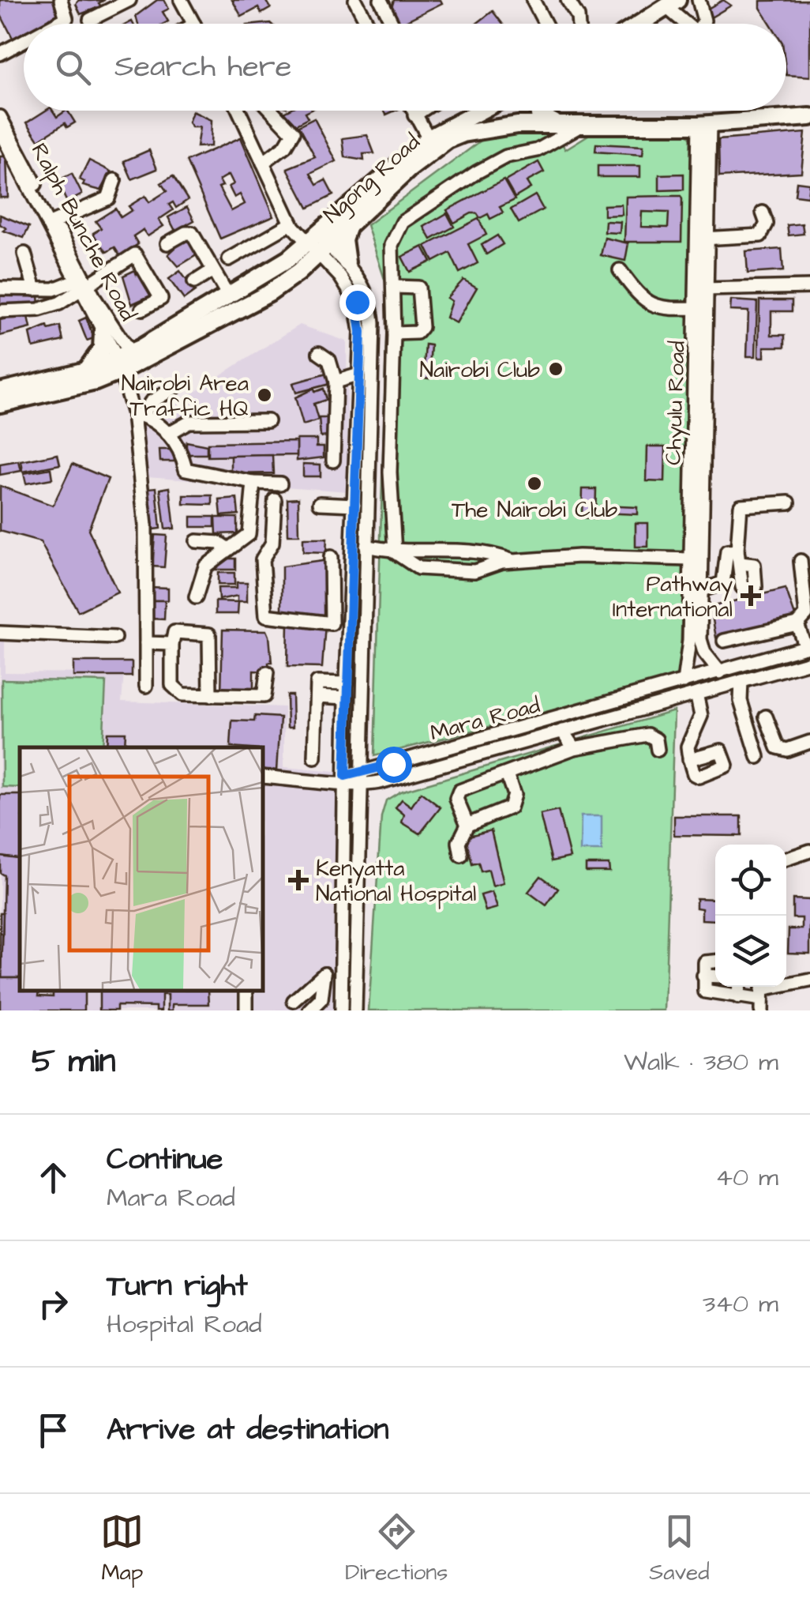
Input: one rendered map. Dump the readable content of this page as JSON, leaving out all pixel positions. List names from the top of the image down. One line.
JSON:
{"streets":{"main road":["Ngong Road"],"street":["Ralph Bunche Road","Chyulu Road","Mara Road"]},"crossings":[["Ngong Road","Ralph Bunche Road"],["Ngong Road","Chyulu Road"],["Chyulu Road","Mara Road"]],"places":{"other":["Nairobi Club","Nairobi Area Traffic HQ","The Nairobi Club"],"health":["Pathway International","Kenyatta National Hospital"]},"page":{"search":"Search here","heading":["5 min","Walk · 380 m"],"list":[["Continue","Mara Road","40 m"],["Turn right","Hospital Road","340 m"],"Arrive at destination"],"nav":["Map","Directions","Saved"]}}
